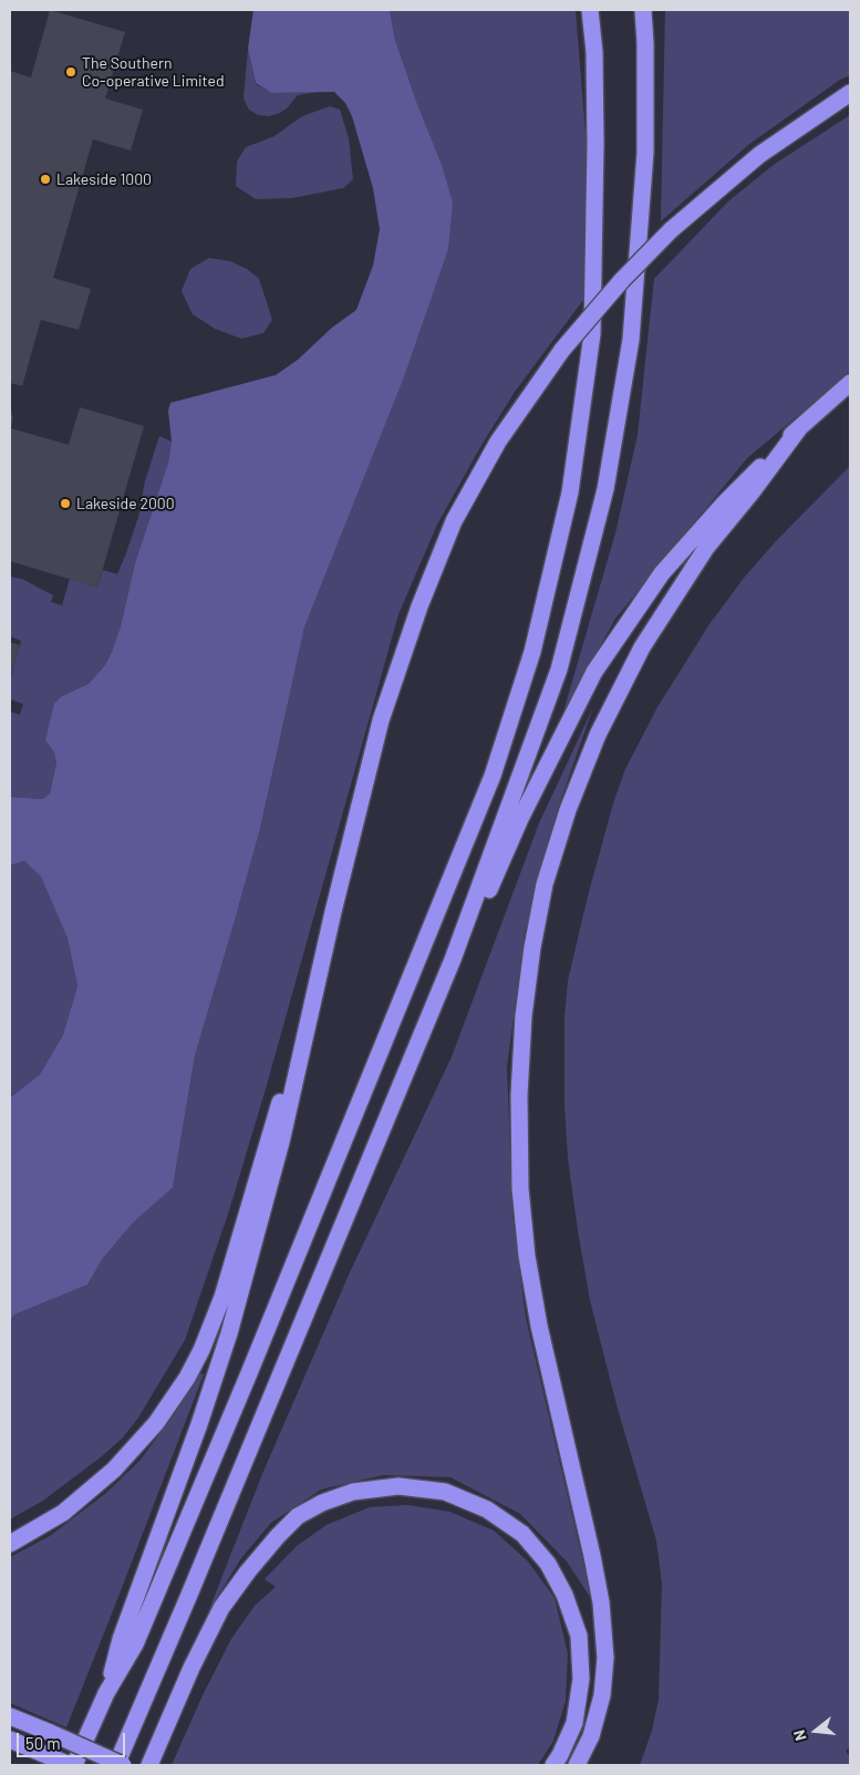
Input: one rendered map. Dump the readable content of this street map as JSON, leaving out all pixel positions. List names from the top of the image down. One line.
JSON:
{"places":["The Southern Co-operative Limited","Lakeside 1000","Lakeside 2000"],"scale_bar":"50 m","north":"left"}
